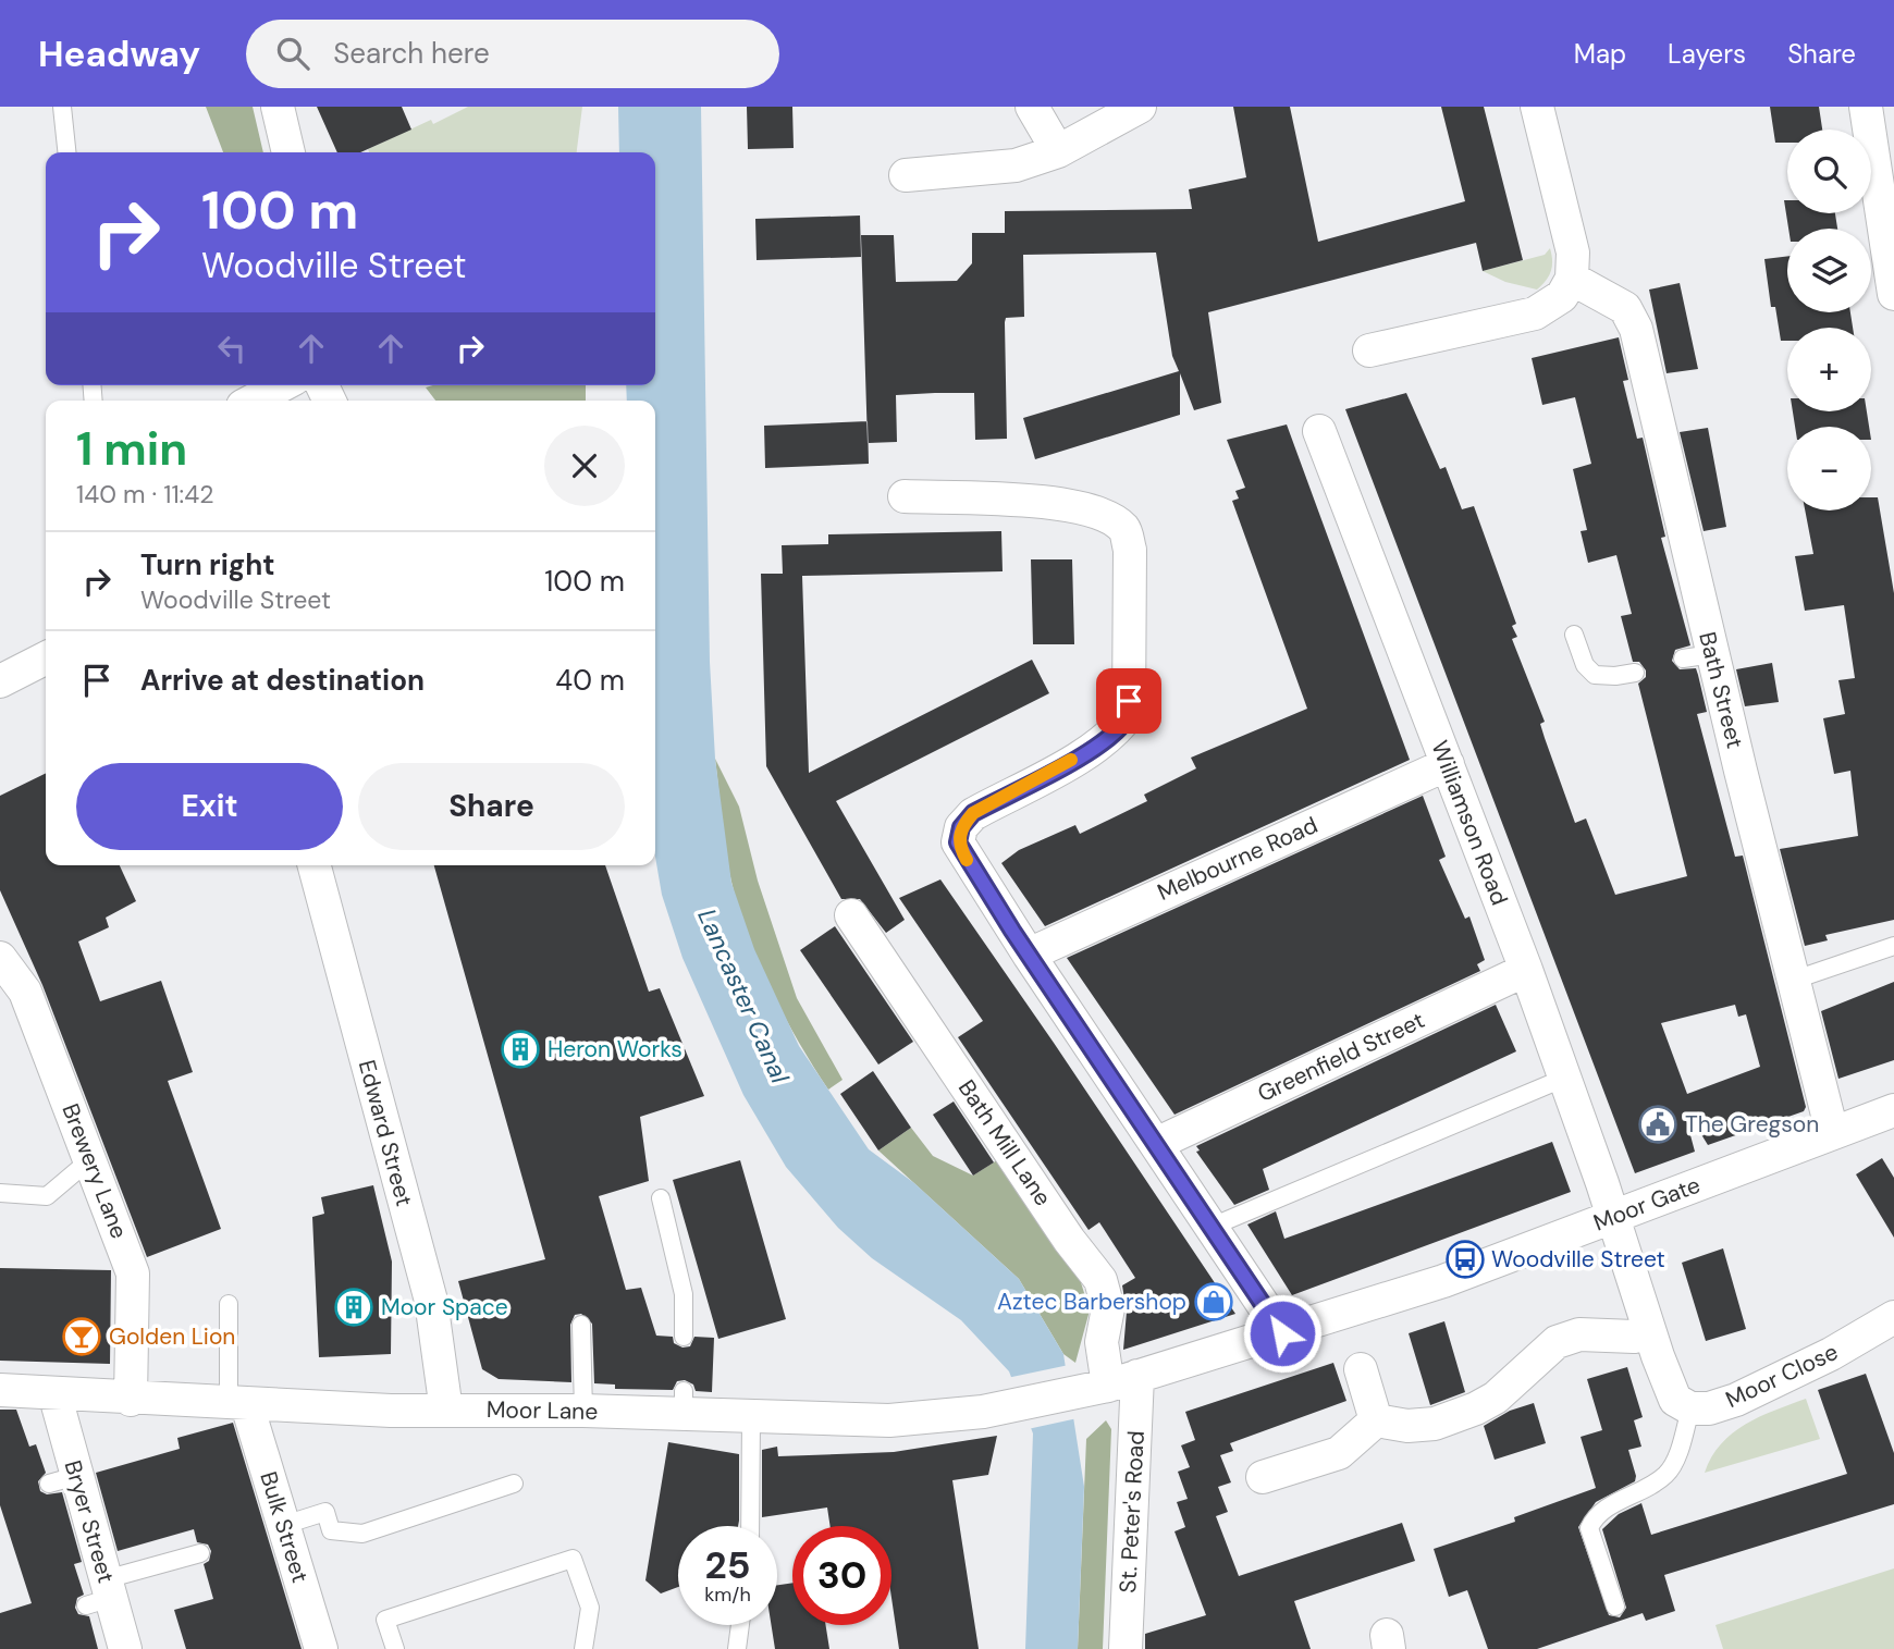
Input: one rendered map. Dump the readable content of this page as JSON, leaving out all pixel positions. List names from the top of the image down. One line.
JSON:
{"streets":{"street":["Bath Street","Williamson Road","Melbourne Road","Greenfield Street","Edward Street","Bath Mill Lane","Brewery Lane","Moor Gate","Moor Close","Moor Lane","St. Peter's Road","Bryer Street","Bulk Street"]},"crossings":[["Bath Street","Moor Gate"],["Williamson Road","Melbourne Road"],["Williamson Road","Greenfield Street"],["Williamson Road","Moor Gate"],["Edward Street","Moor Lane"],["Bath Mill Lane","Moor Gate"],["Bath Mill Lane","Moor Lane"],["Bath Mill Lane","St. Peter's Road"],["Brewery Lane","Moor Lane"],["Moor Gate","Moor Lane"],["Moor Gate","St. Peter's Road"],["Moor Lane","St. Peter's Road"],["Moor Lane","Bryer Street"],["Moor Lane","Bulk Street"]],"water":["Lancaster Canal"],"places":{"building":["Heron Works","Moor Space"],"public building":["The Gregson"],"bus stop":["Woodville Street"],"shop":["Aztec Barbershop"],"bar":["Golden Lion"]},"page":{"header":"Headway","search":"Search here","nav":["Map","Layers","Share"],"map_buttons":["+","−"],"turn":["100 m","Woodville Street"],"heading":["1 min","140 m · 11:42"],"list":[{"name":"Turn right","note":"Woodville Street","value":"100 m"},{"name":"Arrive at destination","value":"40 m"}],"buttons":["Exit","Share"],"speed":"25 km/h","limit":"30"}}
